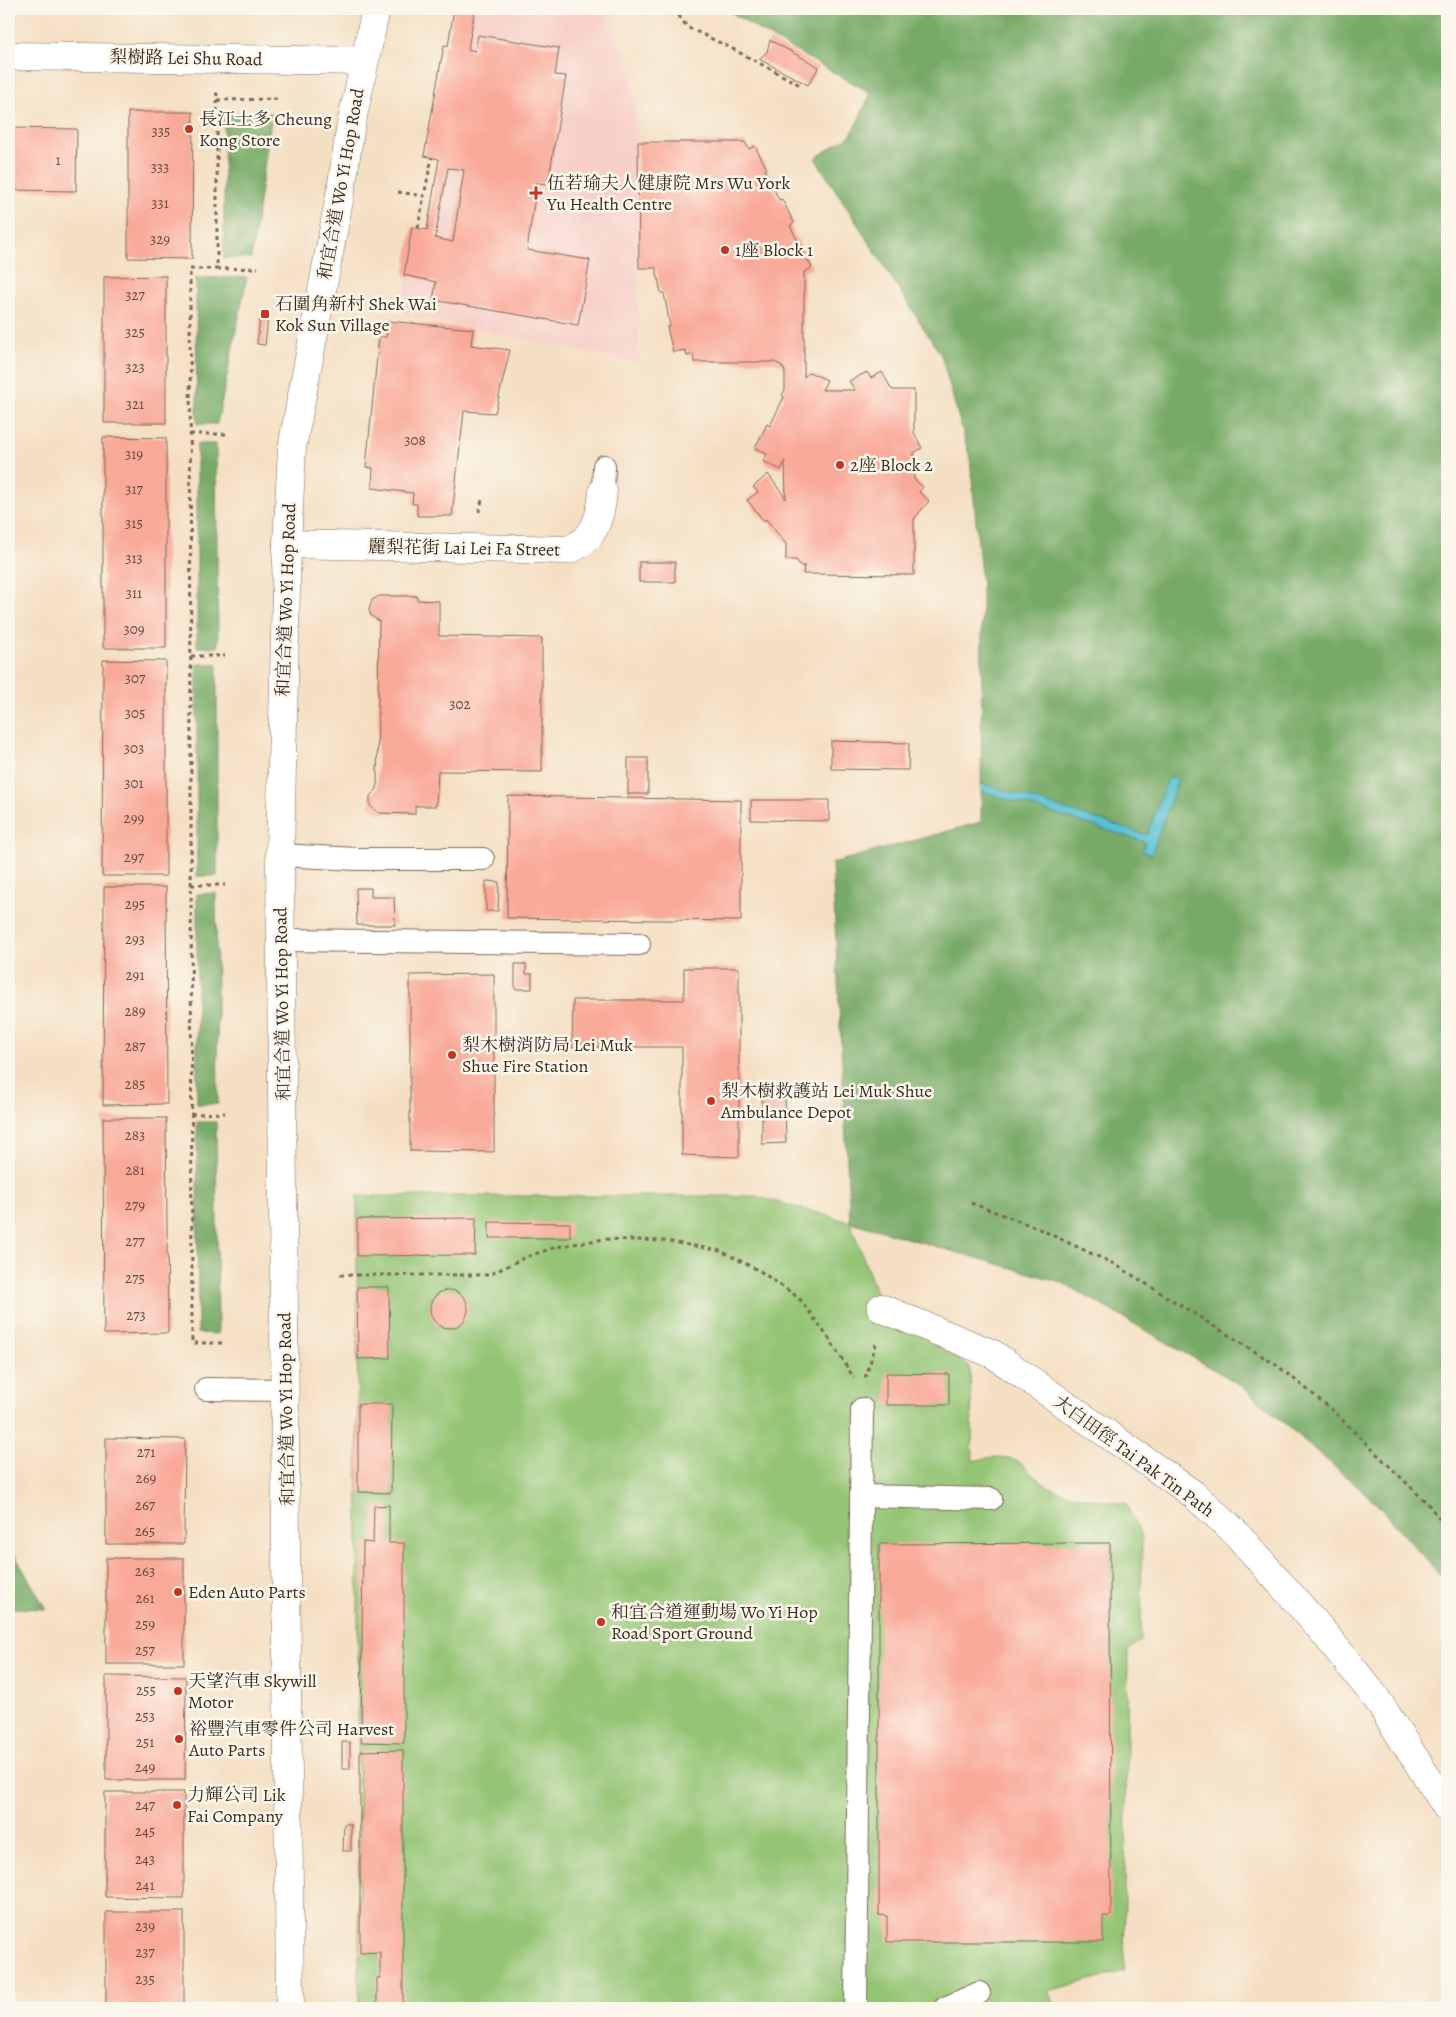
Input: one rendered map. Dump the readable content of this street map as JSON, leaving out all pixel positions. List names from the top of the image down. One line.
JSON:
{"streets":{"main road":["梨樹路 Lei Shu Road","和宜合道 Wo Yi Hop Road","麗梨花街 Lai Lei Fa Street","大白田徑 Tai Pak Tin Path"]},"crossings":[["梨樹路 Lei Shu Road","和宜合道 Wo Yi Hop Road"],["和宜合道 Wo Yi Hop Road","麗梨花街 Lai Lei Fa Street"]],"places":{"other":["長江士多 Cheung Kong Store","1座 Block 1","2座 Block 2","梨木樹消防局 Lei Muk Shue Fire Station","梨木樹救護站 Lei Muk Shue Ambulance Depot","Eden Auto Parts","和宜合道運動場 Wo Yi Hop Road Sport Ground","天望汽車 Skywill Motor","裕豐汽車零件公司 Harvest Auto Parts","力輝公司 Lik Fai Company"],"health":["伍若瑜夫人健康院 Mrs Wu York Yu Health Centre"],"transit":["石圍角新村 Shek Wai Kok Sun Village"]},"house_numbers":["335","1","333","331","329","327","325","323","321","308","319","317","315","313","311","309","307","302","305","303","301","299","297","295","293","291","289","287","285","283","281","279","277","275","273","271","269","267","265","263","261","259","257","255","253","251","249","247","245","243","241","239","237","235"]}
